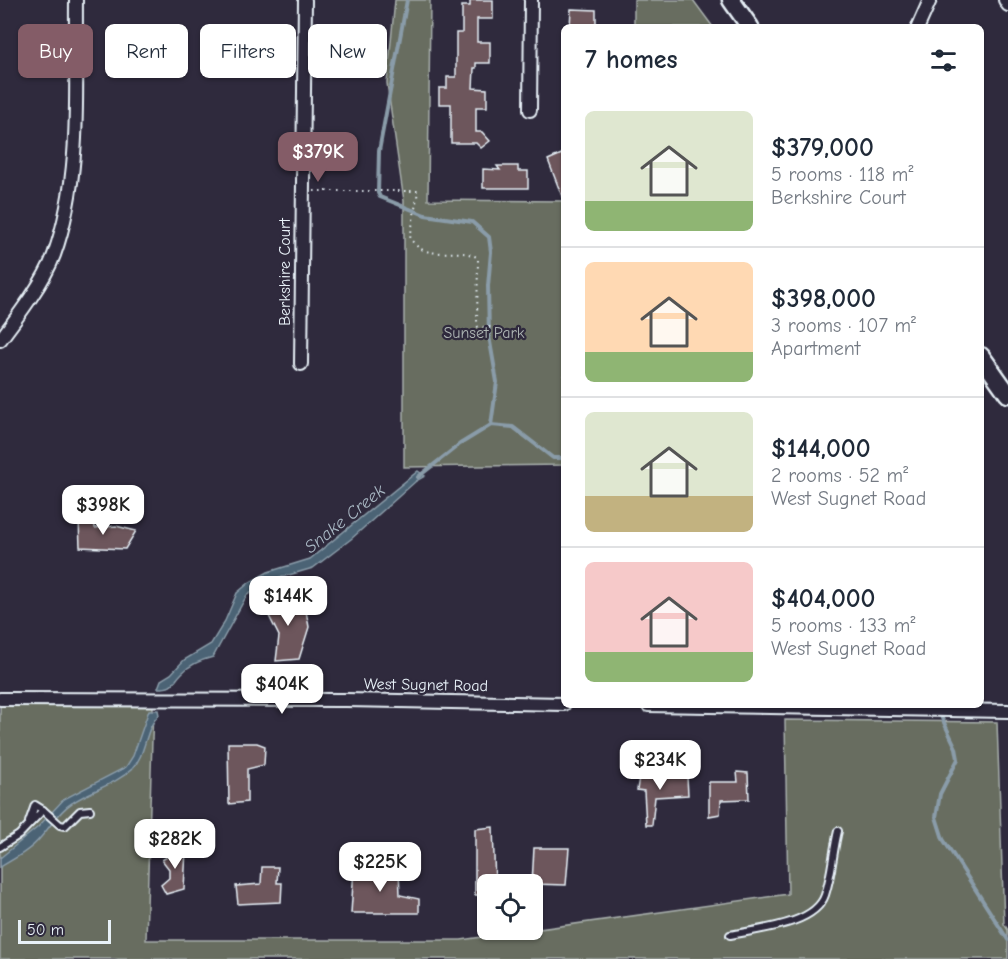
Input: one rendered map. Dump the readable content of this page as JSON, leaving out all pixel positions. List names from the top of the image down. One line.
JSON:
{"streets":{"street":["Berkshire Court","West Sugnet Road"]},"water":["Snake Creek"],"parks":["Sunset Park"],"scale_bar":"50 m","page":{"chip":["Buy","Rent","Filters","New"],"heading":"7 homes","list":[{"name":"$379,000","note":"5 rooms · 118 m² · Berkshire Court"},{"name":"$398,000","note":"3 rooms · 107 m² · Apartment"},{"name":"$144,000","note":"2 rooms · 52 m² · West Sugnet Road"},{"name":"$404,000","note":"5 rooms · 133 m² · West Sugnet Road"}],"price":["$379K","$398K","$144K","$404K","$234K","$282K","$225K"],"scale":"50 m"}}
